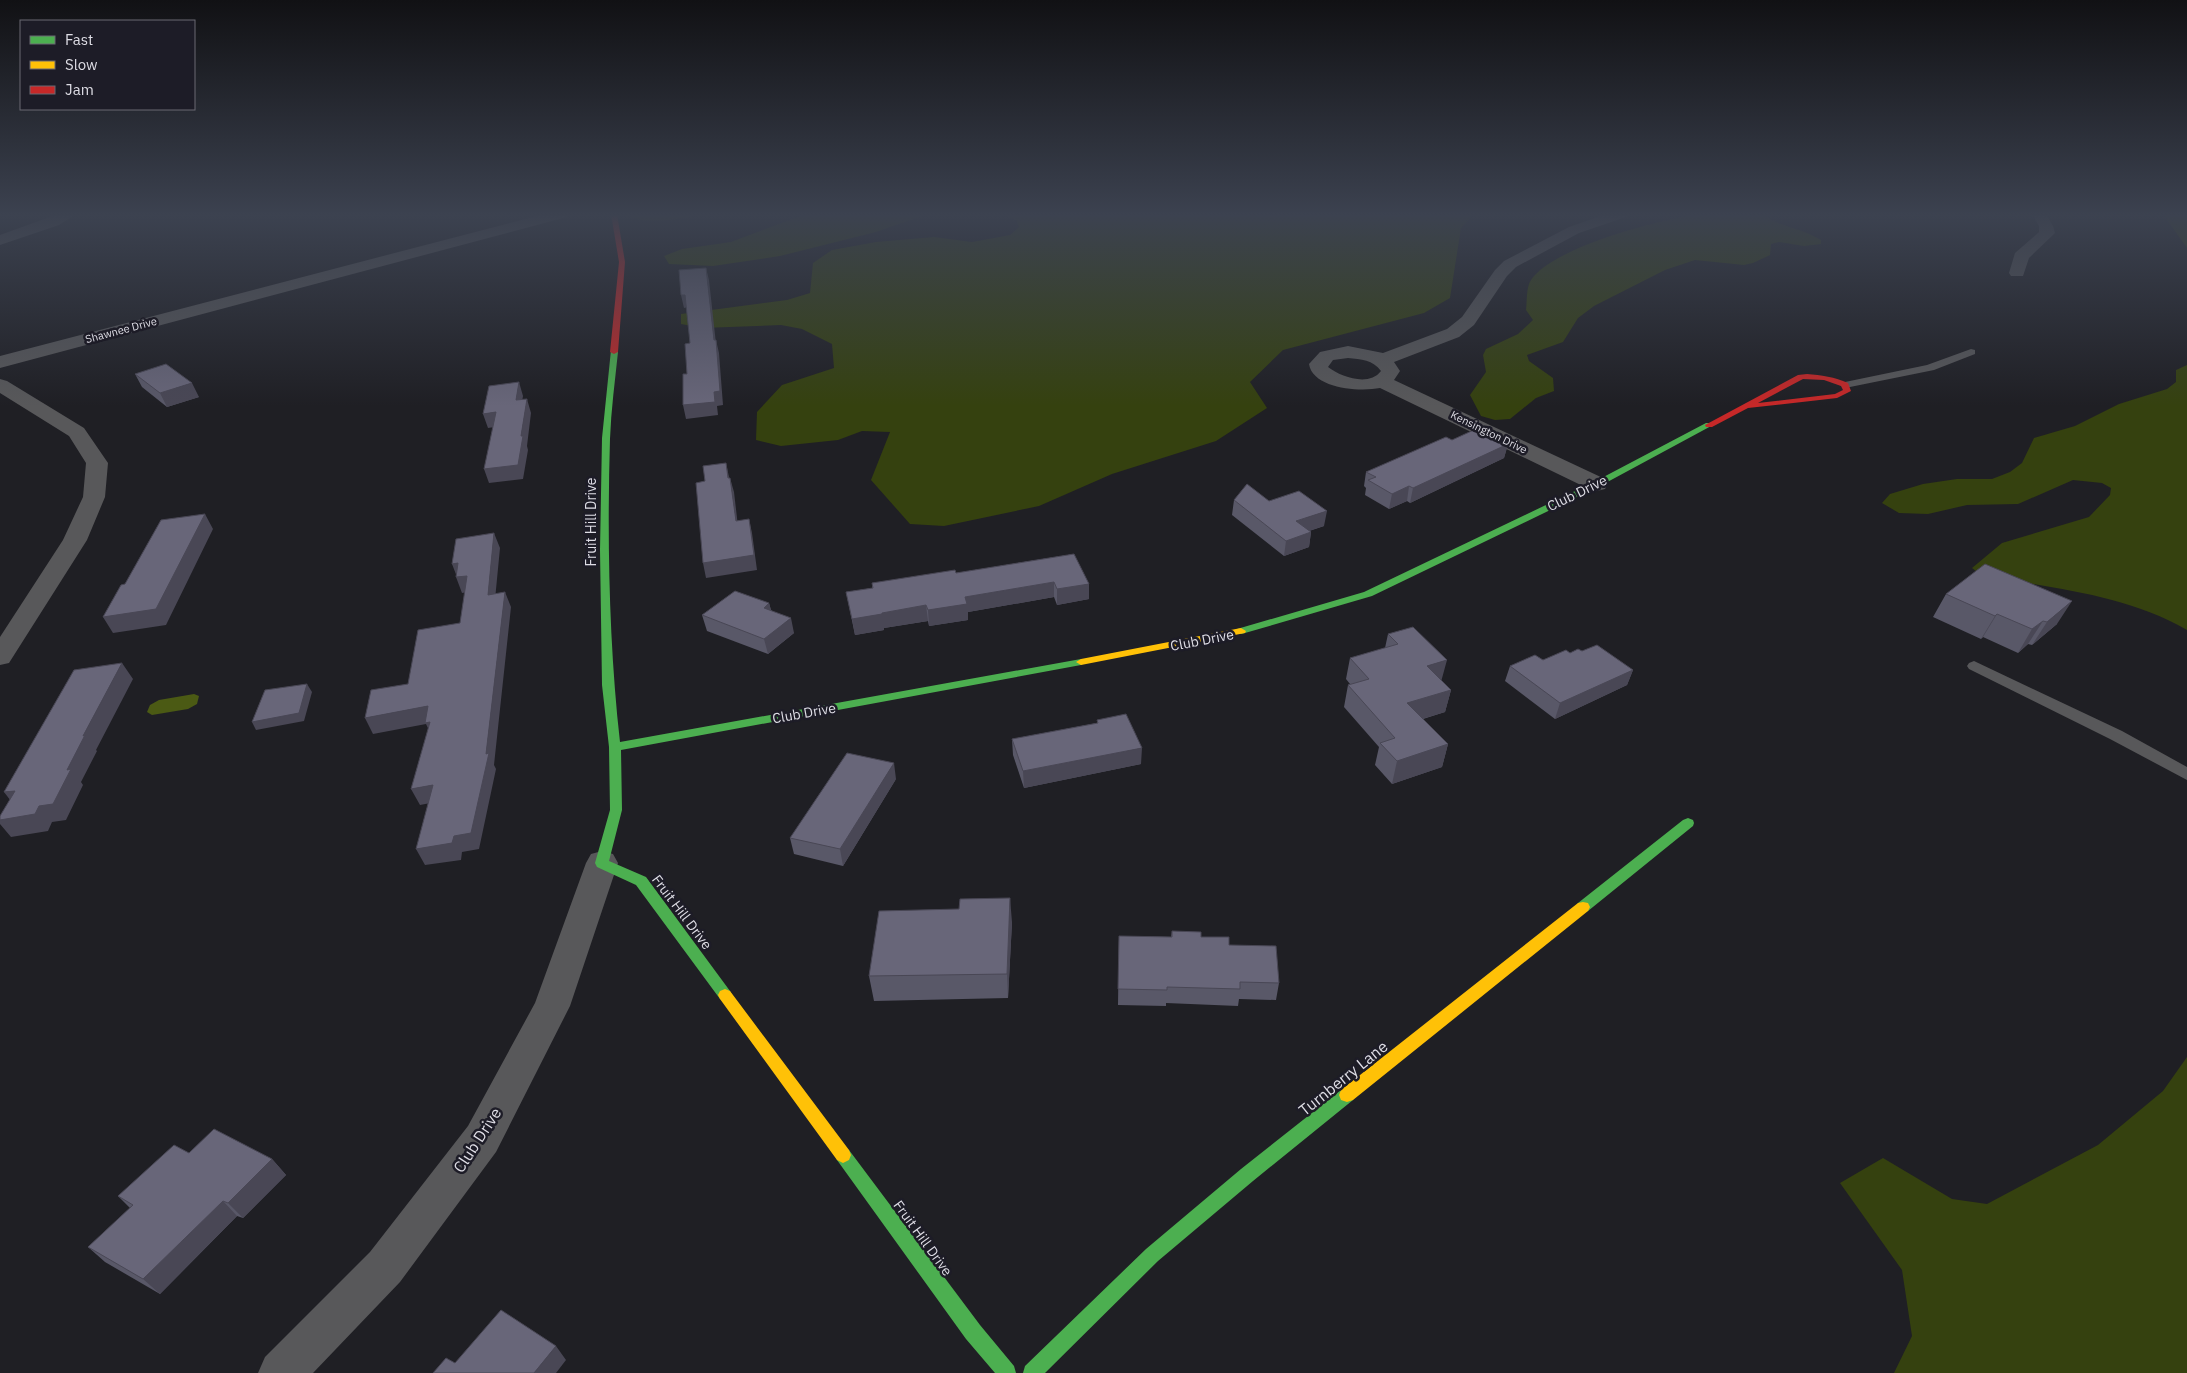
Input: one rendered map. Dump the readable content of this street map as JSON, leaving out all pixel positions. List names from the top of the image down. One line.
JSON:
{"streets":{"street":["Shawnee Drive","Kensington Drive","Club Drive","Fruit Hill Drive","Turnberry Lane"]},"crossings":[["Kensington Drive","Club Drive"],["Club Drive","Fruit Hill Drive"]],"legend":["Fast","Slow","Jam"]}
